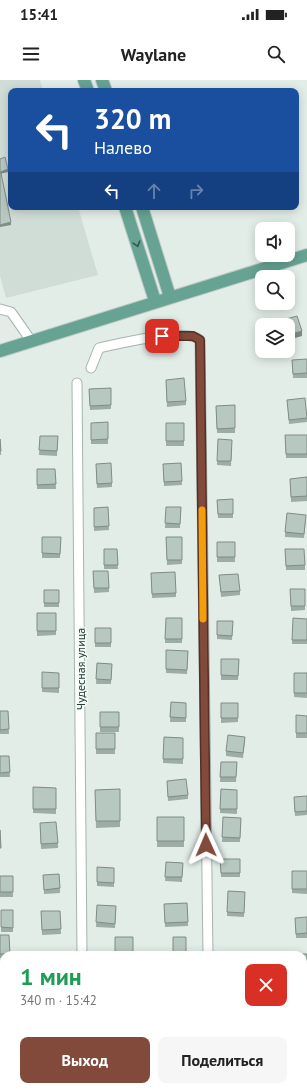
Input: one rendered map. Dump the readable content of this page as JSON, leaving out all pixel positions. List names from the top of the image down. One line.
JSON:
{"streets":{"street":["Чудесная улица"]},"page":{"status":"15:41","header":"Waylane","turn":["320 m","Налево"],"heading":["1 мин","340 m · 15:42"],"buttons":["Выход","Поделиться"]}}
